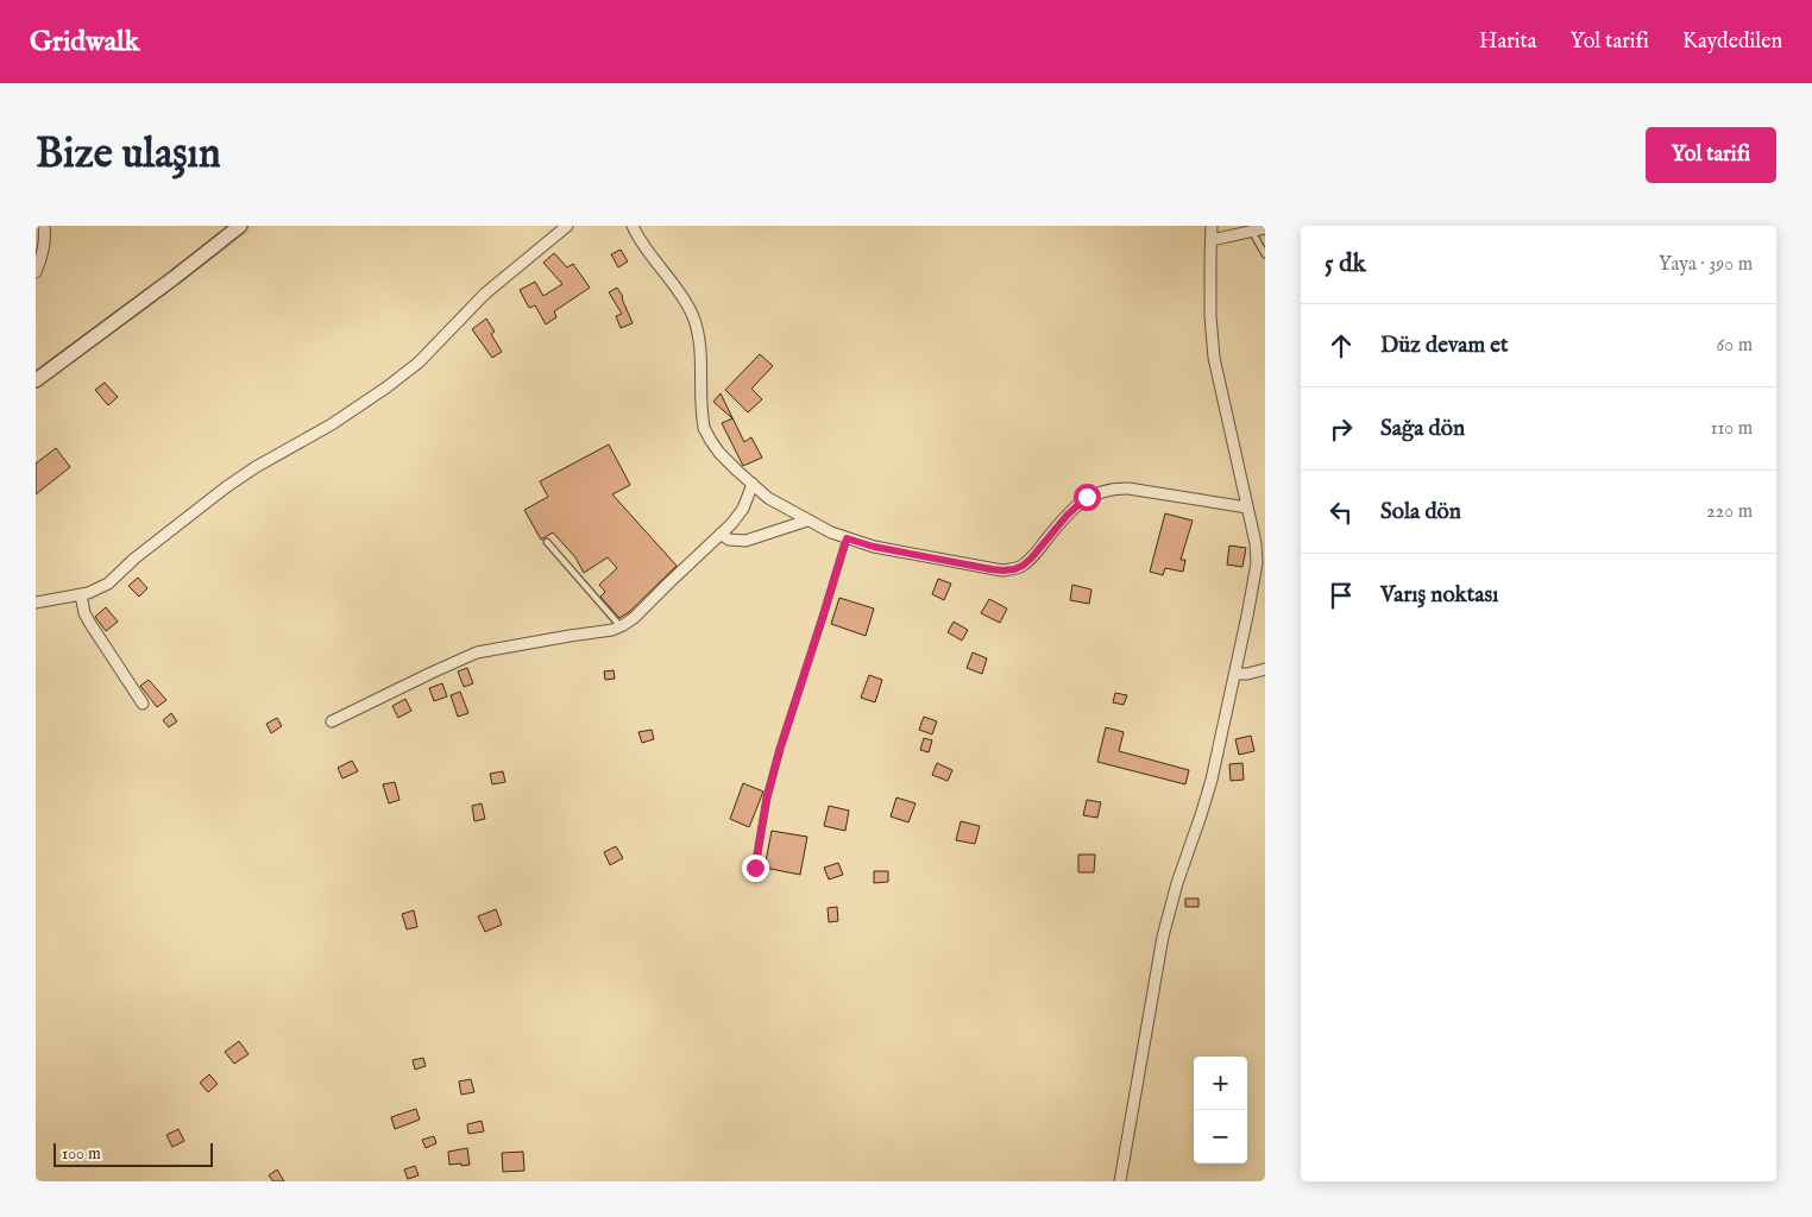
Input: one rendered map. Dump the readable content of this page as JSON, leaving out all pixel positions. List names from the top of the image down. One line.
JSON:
{"scale_bar":"100 m","page":{"header":"Gridwalk","nav":["Harita","Yol tarifi","Kaydedilen"],"buttons":"Yol tarifi","title":"Bize ulaşın","heading":["5 dk","Yaya · 390 m"],"list":[["Düz devam et","60 m"],["Sağa dön","110 m"],["Sola dön","220 m"],"Varış noktası"],"map_buttons":["+","−"],"scale":"100 m"}}
